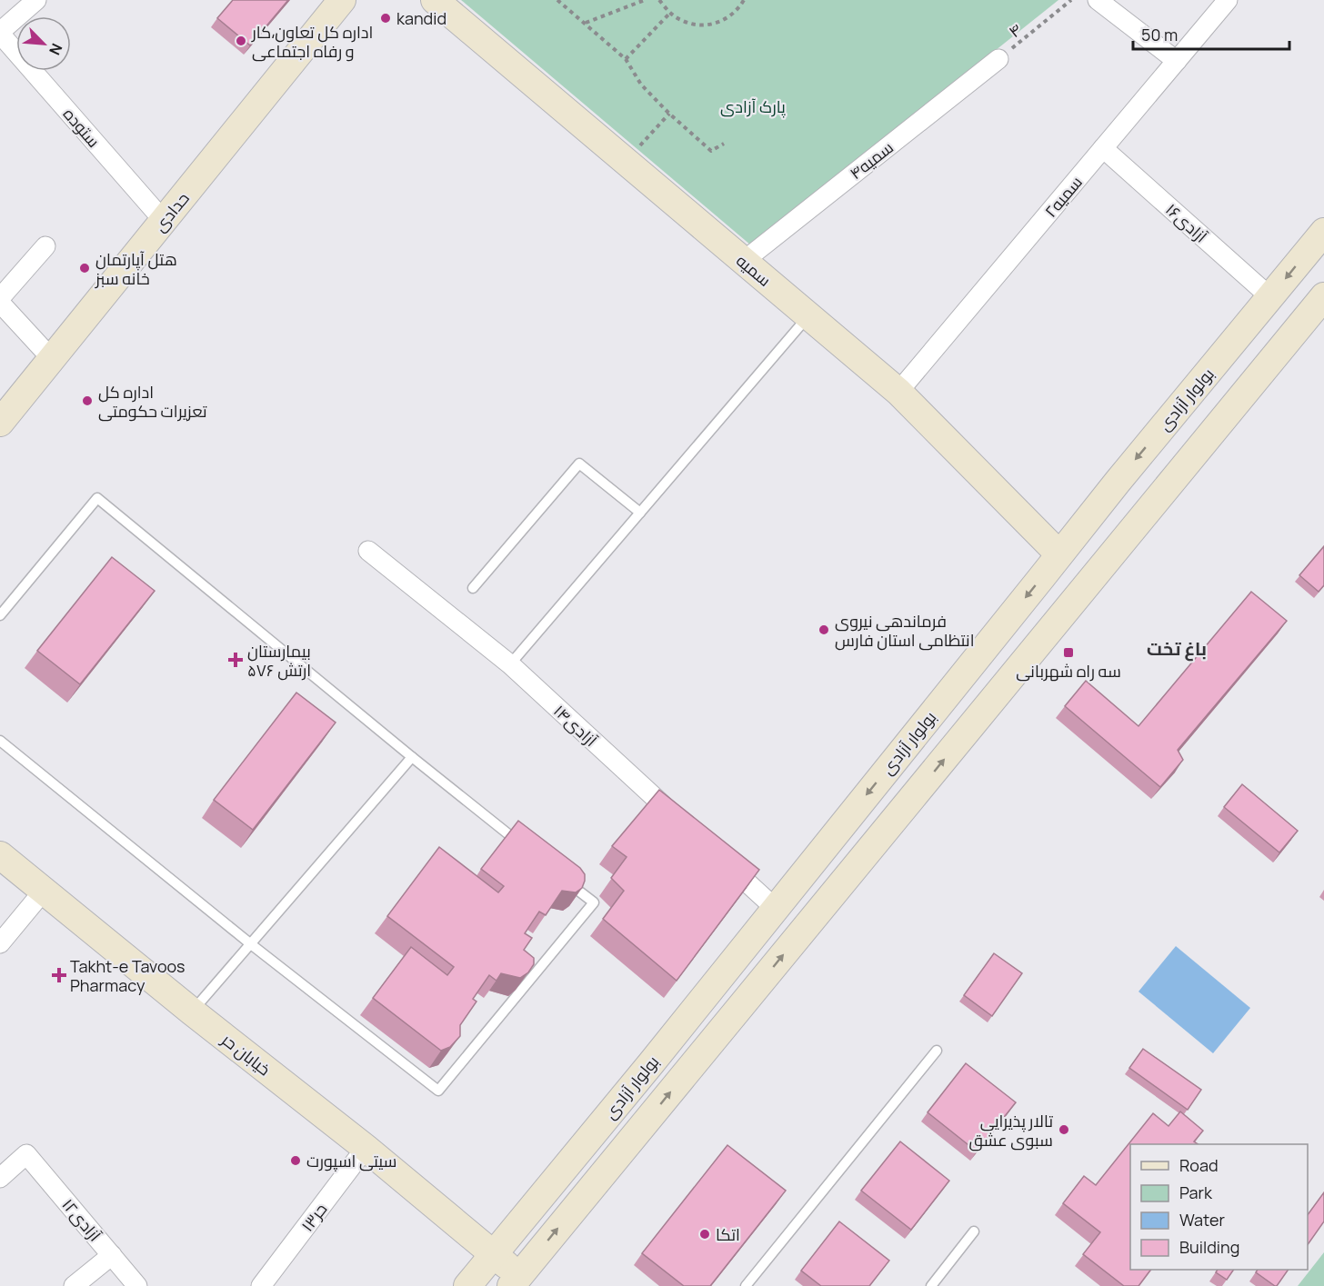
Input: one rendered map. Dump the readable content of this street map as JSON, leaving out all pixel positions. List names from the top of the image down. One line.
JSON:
{"streets":{"main road":["حدادی","سمیه","بولوار آزادی","خیابان حر"],"street":["ستوده","سمیه۴","۲سمیه","آزادی۱۶","آزادی۱۴","حر۱۳","آزادی۱۲"],"path":["۴"]},"crossings":[["۴","سمیه۴"],["ستوده","حدادی"],["سمیه۴","سمیه"],["۲سمیه","آزادی۱۶"],["۲سمیه","سمیه"],["آزادی۱۶","بولوار آزادی"],["سمیه","بولوار آزادی"],["بولوار آزادی","خیابان حر"],["خیابان حر","حر۱۳"]],"districts":["باغ تخت"],"parks":["پارک آزادی"],"places":{"other":["kandid","اداره کل تعاون،کار و رفاه اجتماعی","هتل آپارتمان خانه سبز","اداره کل تعزیرات حکومتی","فرماندهی نیروی انتظامی استان فارس","تالار پذیرایی سبوی عشق","سیتی اسپورت","اتکا"],"transit":["سه راه شهربانی"],"health":["بیمارستان ۵۷۶ ارتش","Takht-e Tavoos Pharmacy"]},"legend":["Road","Park","Water","Building"],"scale_bar":"50 m","north":"bottom right"}
